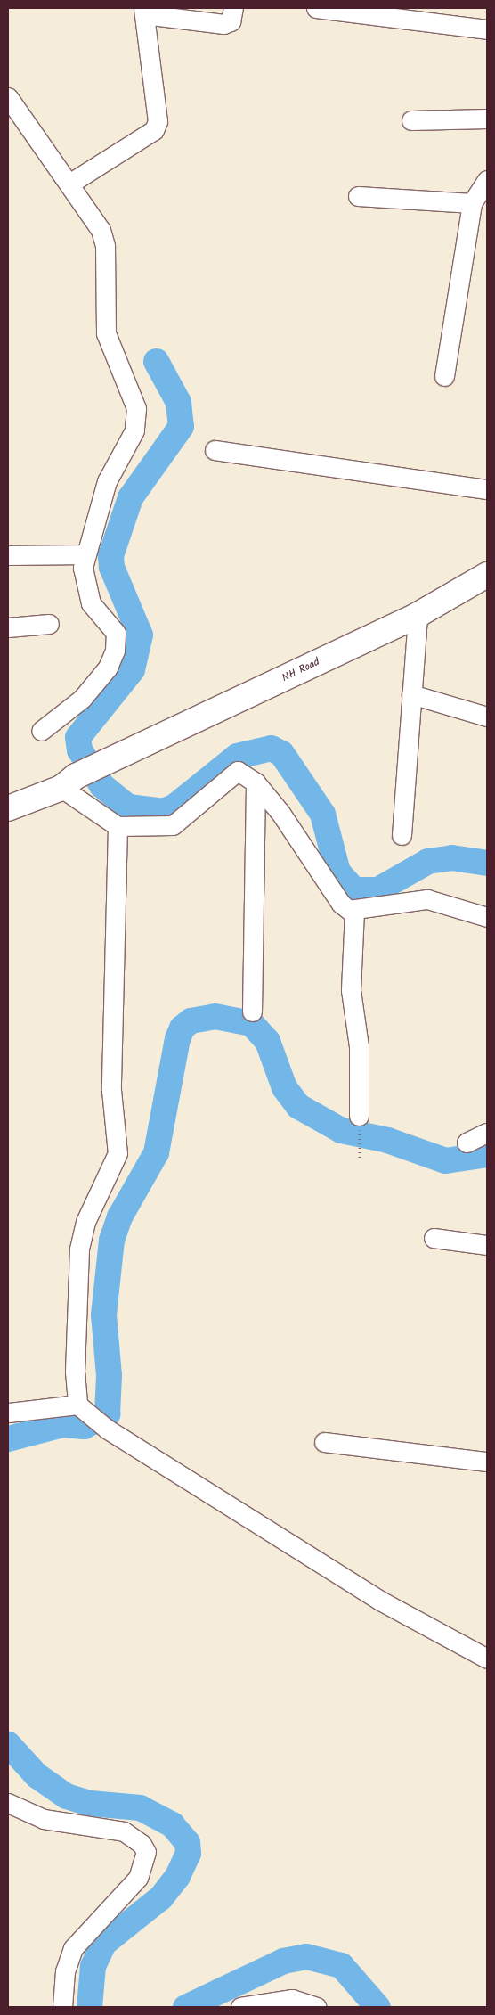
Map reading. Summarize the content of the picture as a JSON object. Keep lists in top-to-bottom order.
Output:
{
  "streets": {
    "main road": ["NH Road"]
  }
}
